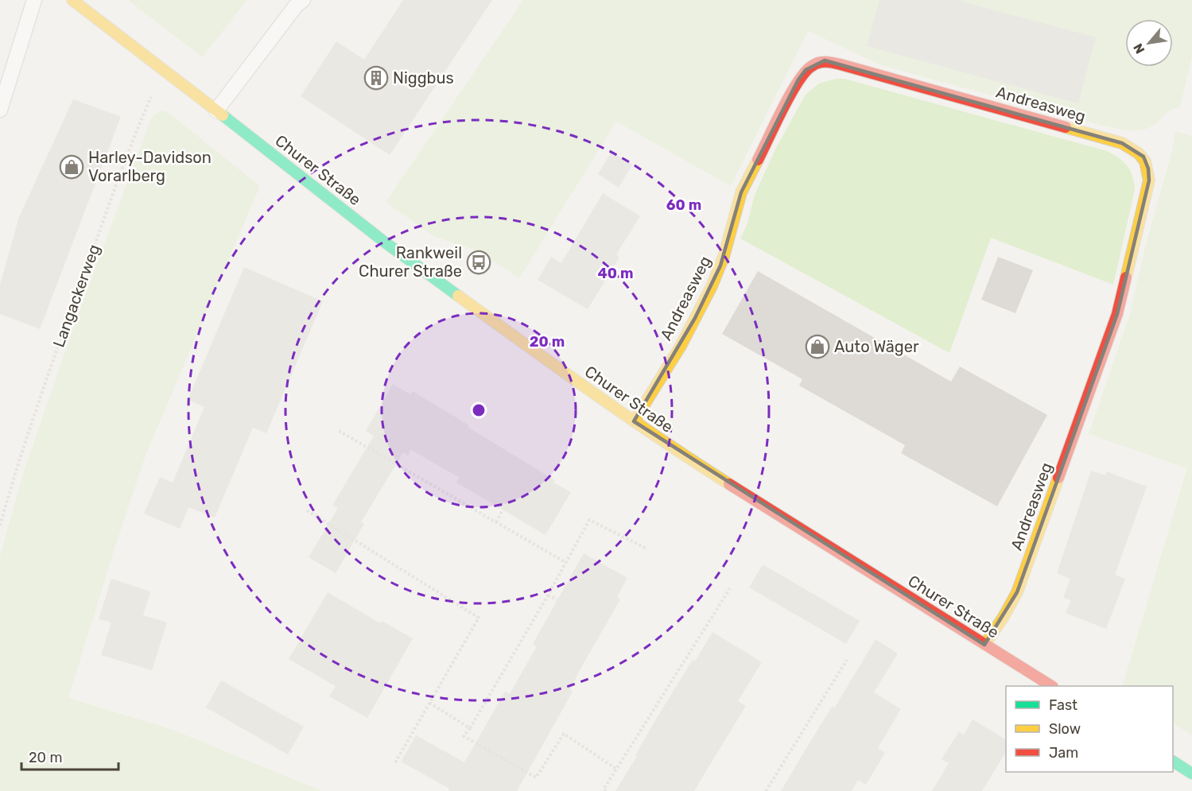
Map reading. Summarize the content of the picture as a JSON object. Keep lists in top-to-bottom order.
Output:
{
  "streets": {
    "street": ["Andreasweg", "Churer Straße"],
    "path": ["Langackerweg"]
  },
  "crossings": [
    ["Andreasweg", "Churer Straße"],
    ["Churer Straße", "Langackerweg"]
  ],
  "places": {
    "building": ["Niggbus"],
    "shop": ["Harley-Davidson Vorarlberg", "Auto Wäger"],
    "bus stop": ["Rankweil Churer Straße"]
  },
  "legend": ["Fast", "Slow", "Jam"],
  "scale_bar": "20 m",
  "north": "bottom left",
  "rings": ["60 m", "40 m", "20 m"]
}
